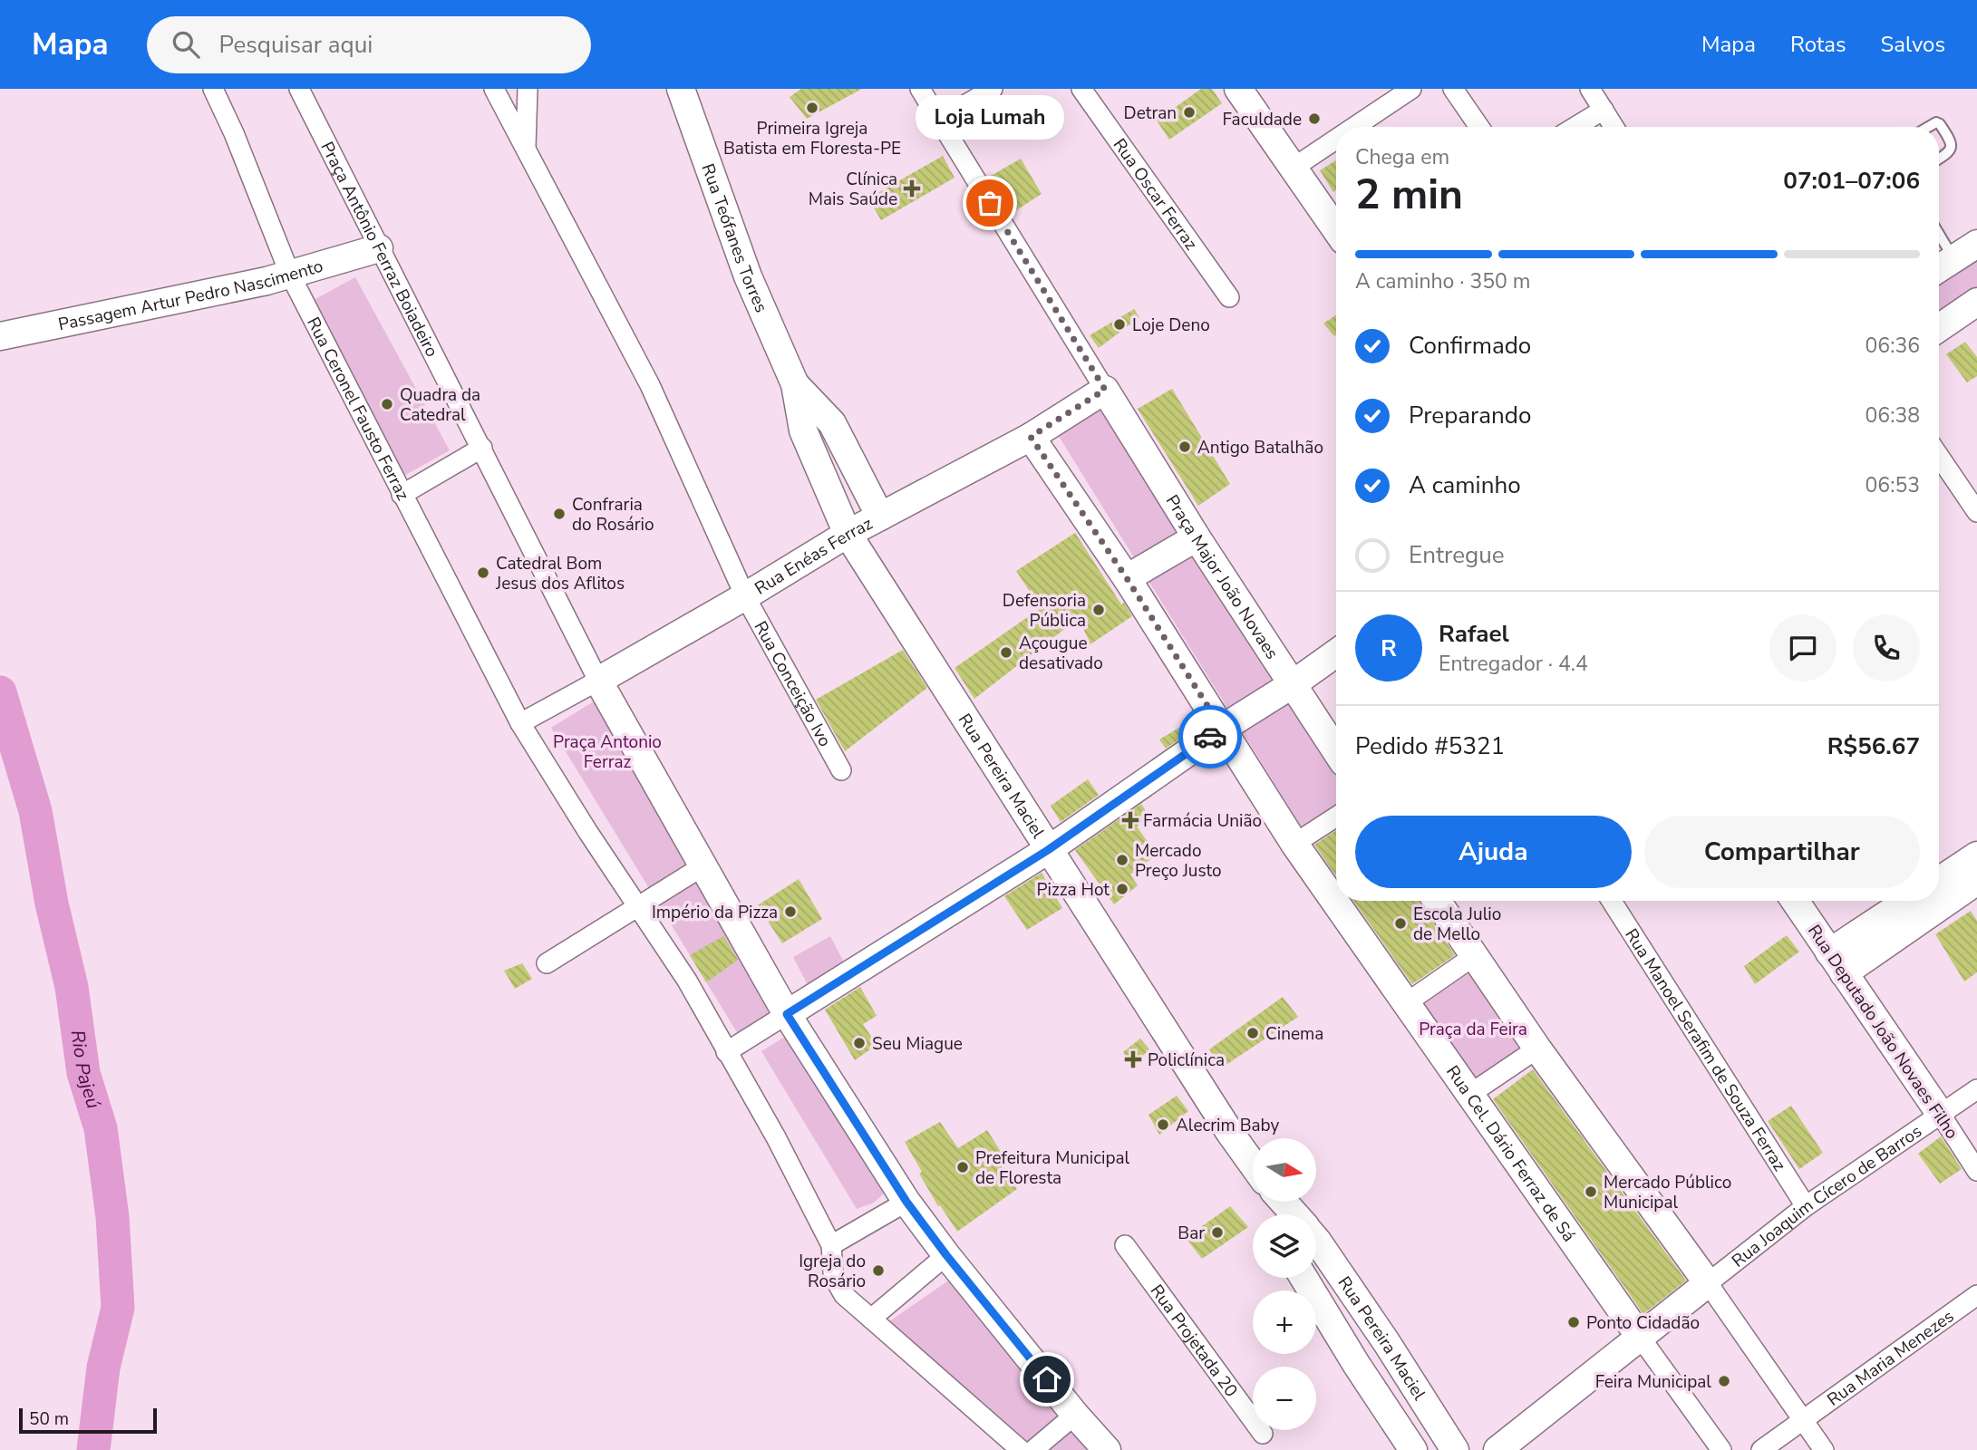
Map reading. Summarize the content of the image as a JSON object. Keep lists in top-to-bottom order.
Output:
{
  "streets": {
    "street": [
      "Rua Oscar Ferraz",
      "Rua Teófanes Torres",
      "Praça Antônio Ferraz Boiadeiro",
      "Passagem Artur Pedro Nascimento",
      "Rua Ceronel Fausto Ferraz",
      "Rua Enéas Ferraz",
      "Praça Major João Novaes",
      "Rua Conceição Ivo",
      "Rua Pereira Maciel",
      "Rua Deputado João Novaes Filho",
      "Rua Manoel Serafim de Souza Ferraz",
      "Rua Cel. Dário Ferraz de Sá",
      "Rua Joaquim Cícero de Barros",
      "Rua Projetada 20",
      "Rua Maria Menezes"
    ]
  },
  "crossings": [
    ["Rua Teófanes Torres", "Rua Pereira Maciel"],
    ["Praça Antônio Ferraz Boiadeiro", "Passagem Artur Pedro Nascimento"],
    ["Praça Antônio Ferraz Boiadeiro", "Rua Enéas Ferraz"],
    ["Passagem Artur Pedro Nascimento", "Rua Ceronel Fausto Ferraz"],
    ["Rua Enéas Ferraz", "Praça Major João Novaes"],
    ["Rua Enéas Ferraz", "Rua Conceição Ivo"],
    ["Rua Enéas Ferraz", "Rua Pereira Maciel"],
    ["Rua Deputado João Novaes Filho", "Rua Joaquim Cícero de Barros"],
    ["Rua Manoel Serafim de Souza Ferraz", "Rua Joaquim Cícero de Barros"]
  ],
  "water": ["Rio Pajeú"],
  "parks": ["Praça Antonio Ferraz", "Praça da Feira"],
  "places": {
    "other": [
      "Primeira Igreja Batista em Floresta-PE",
      "Detran",
      "Faculdade",
      "Loja Lumah",
      "Loje Deno",
      "Quadra da Catedral",
      "Antigo Batalhão",
      "Confraria do Rosário",
      "Catedral Bom Jesus dos Aflitos",
      "Defensoria Pública",
      "Açougue desativado",
      "Mercado Preço Justo",
      "Pizza Hot",
      "Império da Pizza",
      "Escola Julio de Mello",
      "Cinema",
      "Seu Miague",
      "Alecrim Baby",
      "Prefeitura Municipal de Floresta",
      "Mercado Público Municipal",
      "Bar",
      "Igreja do Rosário",
      "Ponto Cidadão",
      "Feira Municipal"
    ],
    "health": ["Clínica Mais Saúde", "Farmácia União", "Policlínica"]
  },
  "scale_bar": "50 m",
  "north": "right",
  "page": {
    "header": "Mapa",
    "search": "Pesquisar aqui",
    "nav": ["Mapa", "Rotas", "Salvos"],
    "bubble": "Loja Lumah",
    "heading": ["2 min", "Chega em", "07:01–07:06"],
    "panel": [
      "Rafael",
      "Entregador · 4.4",
      "Pedido #5321",
      "R$56.67"
    ],
    "bar": "A caminho · 350 m",
    "list": [
      ["Confirmado", "06:36"],
      ["Preparando", "06:38"],
      ["A caminho", "06:53"],
      "Entregue"
    ],
    "round": "R",
    "buttons": ["Ajuda", "Compartilhar"],
    "map_buttons": ["+", "−"],
    "scale": "50 m"
  }
}
